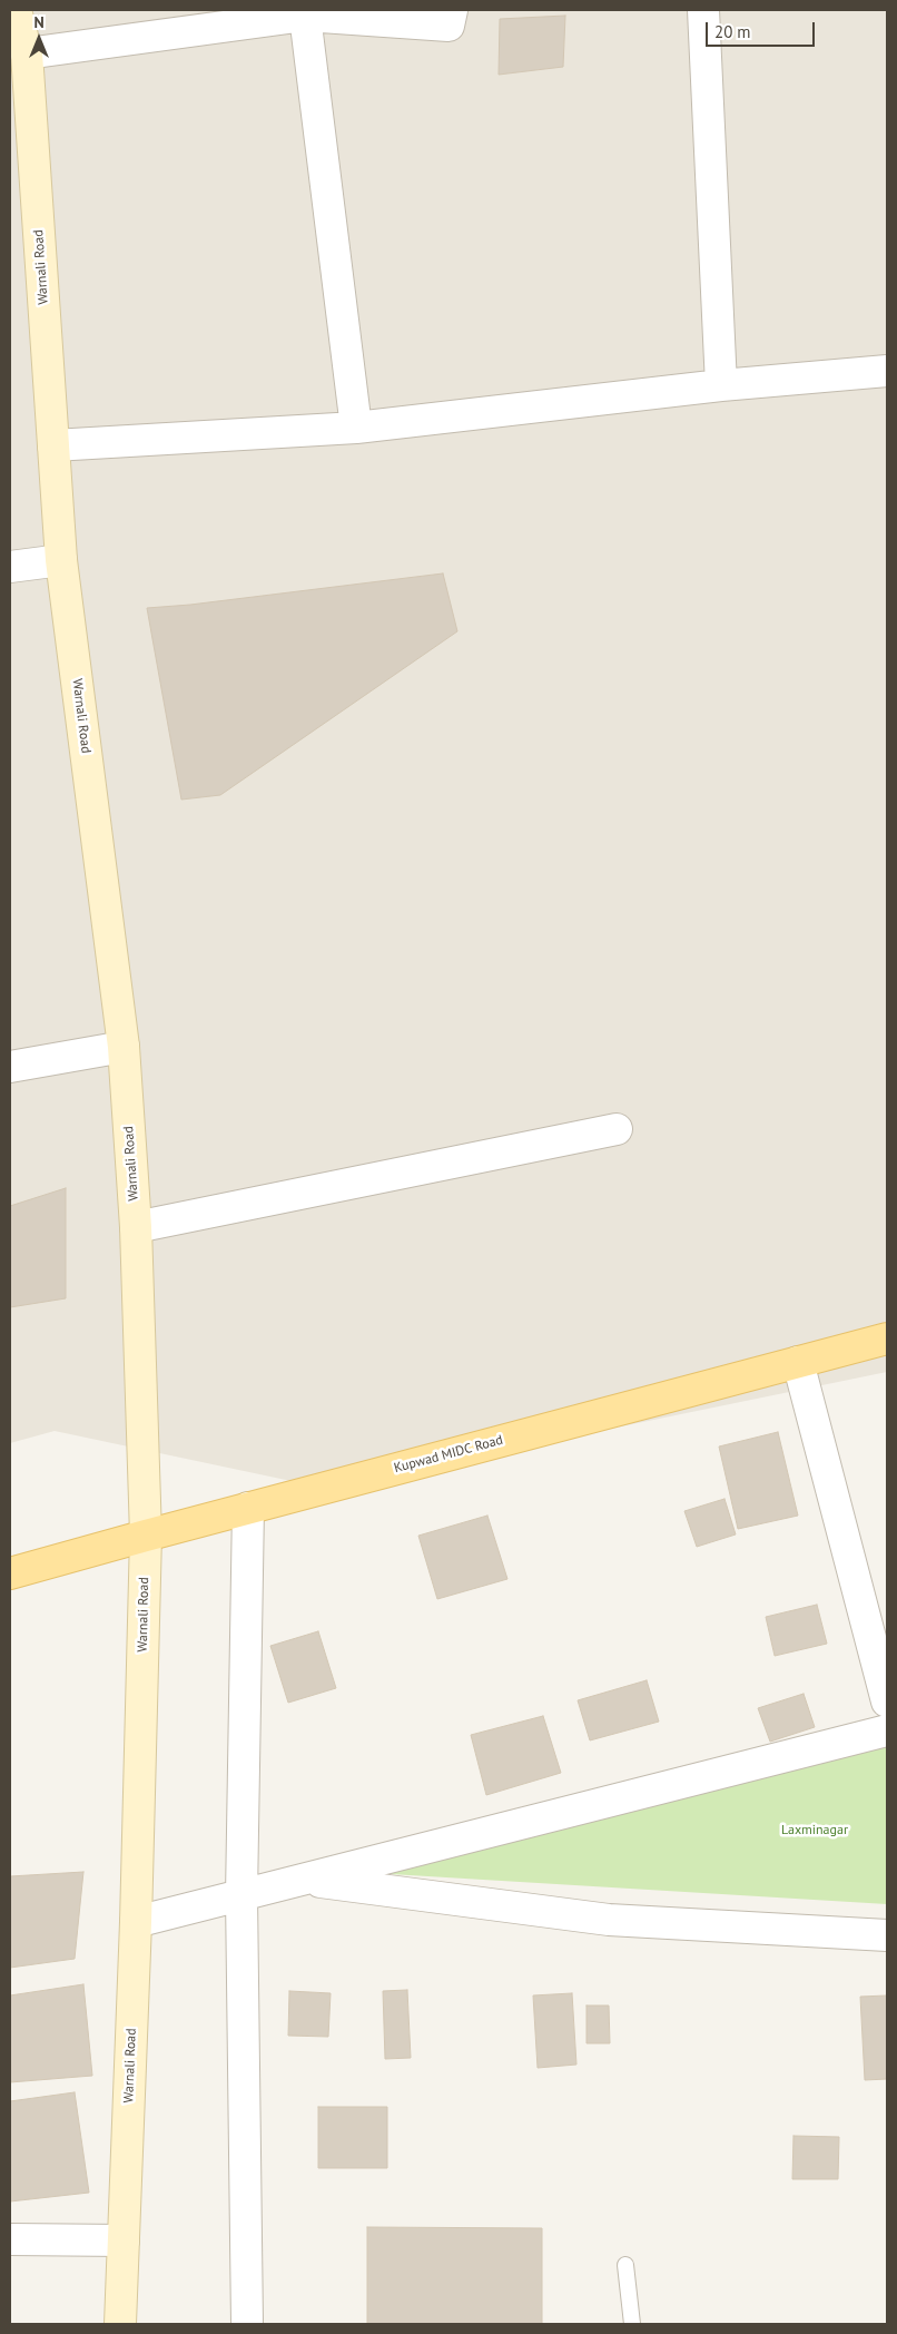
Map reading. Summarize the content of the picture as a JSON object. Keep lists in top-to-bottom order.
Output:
{
  "streets": {
    "main road": ["Warnali Road", "Kupwad MIDC Road"]
  },
  "crossings": [
    ["Warnali Road", "Kupwad MIDC Road"]
  ],
  "parks": ["Laxminagar"],
  "scale_bar": "20 m",
  "north": "top"
}
